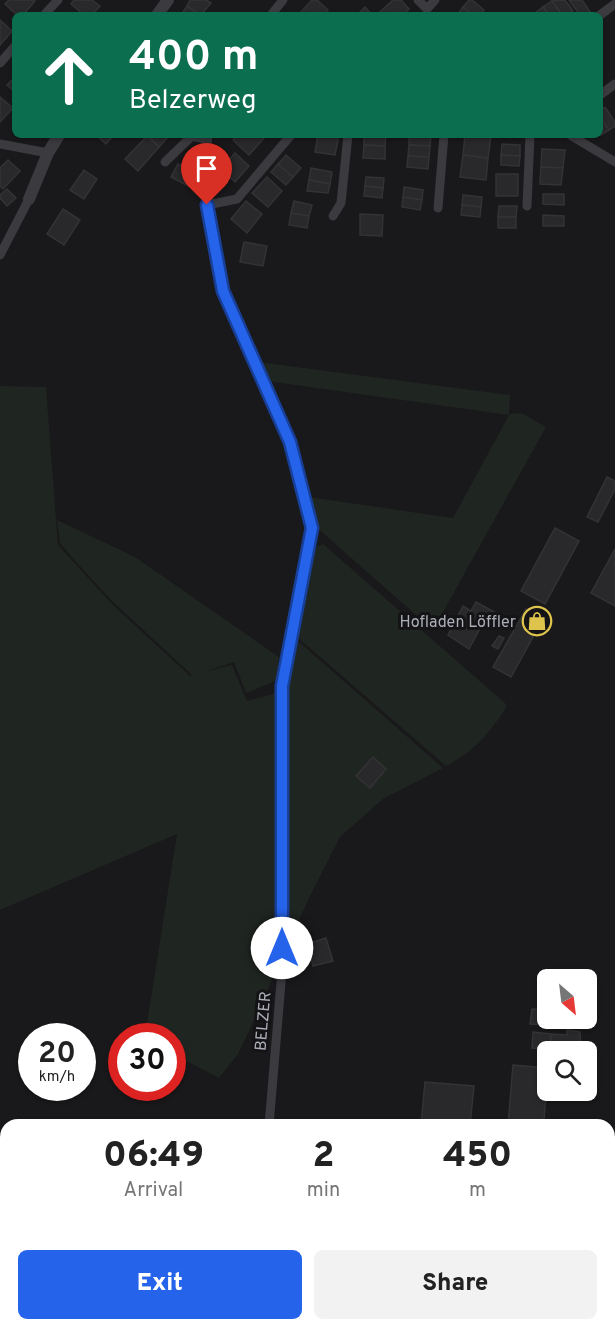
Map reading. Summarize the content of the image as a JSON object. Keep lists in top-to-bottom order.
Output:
{
  "streets": {
    "street": ["BELZER"]
  },
  "places": {
    "shop": ["Hofladen Löffler"]
  },
  "north": "bottom right",
  "page": {
    "turn": ["400 m", "Belzerweg"],
    "speed": "20 km/h",
    "limit": "30",
    "eta": [
      "06:49",
      "Arrival",
      "2",
      "min",
      "450",
      "m"
    ],
    "buttons": ["Exit", "Share"]
  }
}
